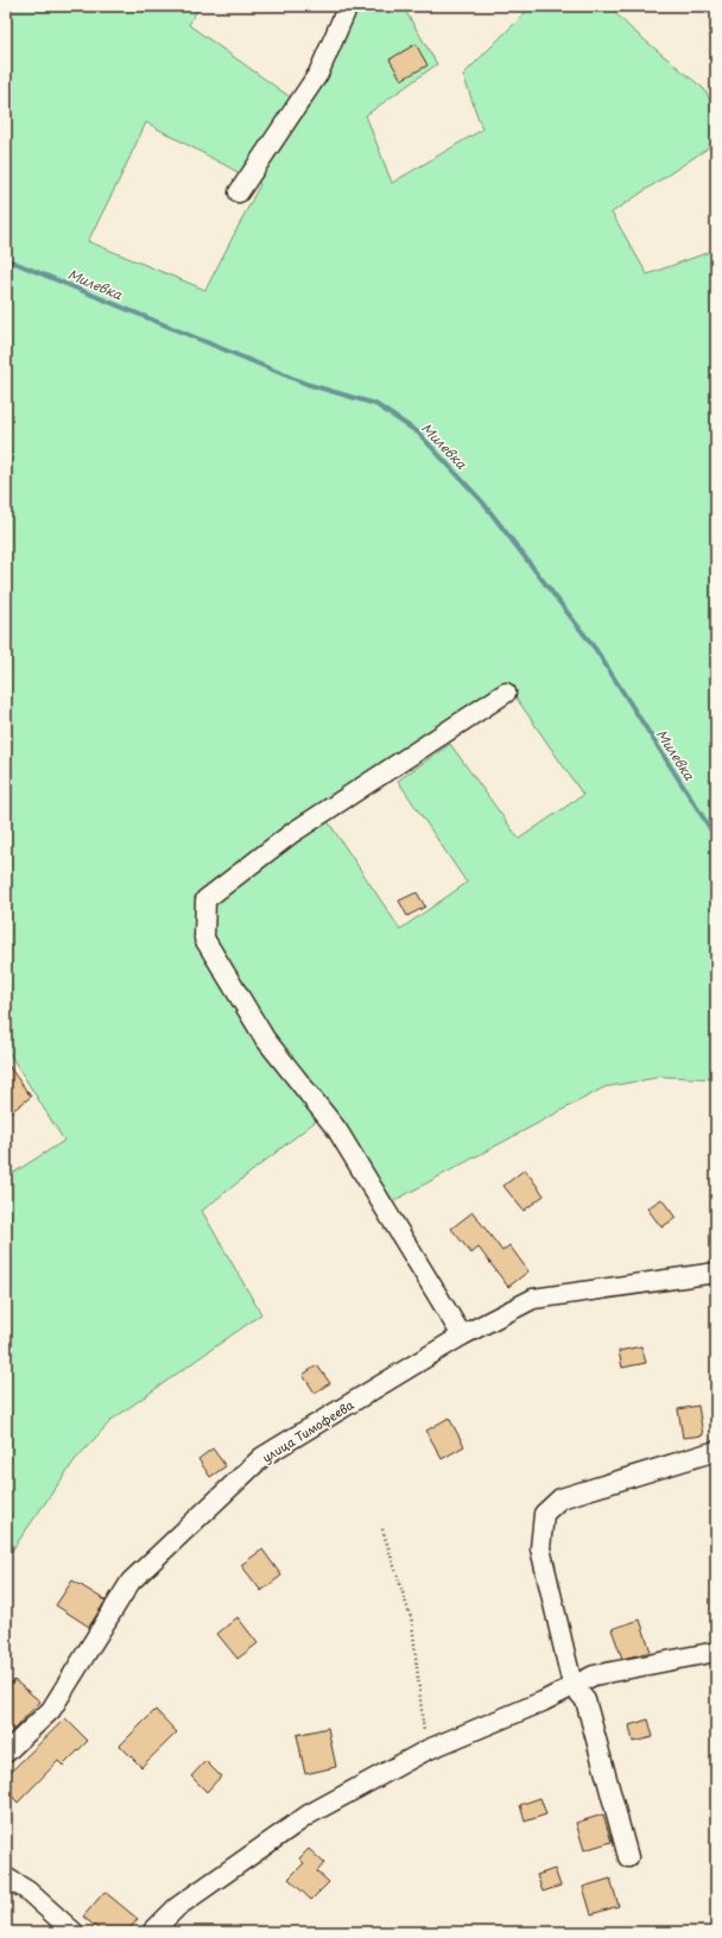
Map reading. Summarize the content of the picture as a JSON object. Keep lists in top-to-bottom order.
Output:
{
  "streets": {
    "street": ["улица Тимофеева"]
  },
  "water": ["Милевка"]
}
